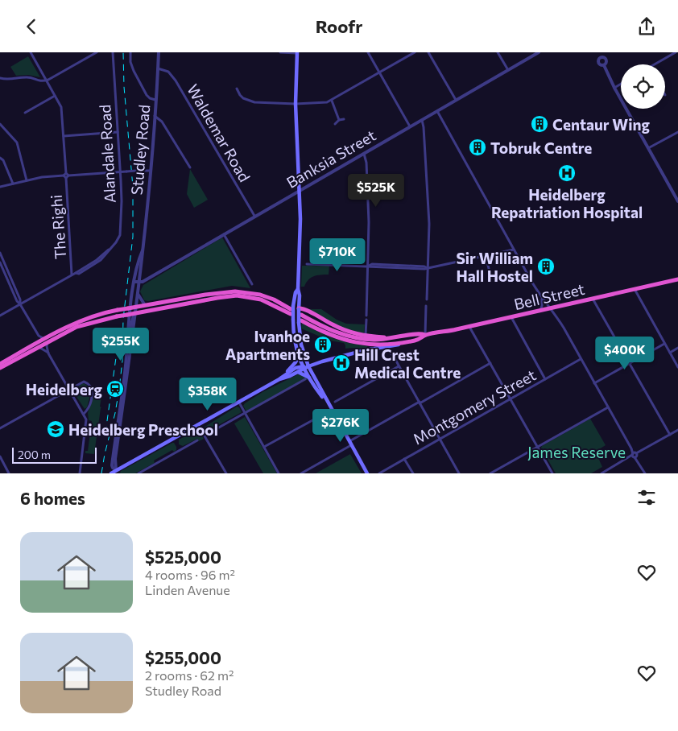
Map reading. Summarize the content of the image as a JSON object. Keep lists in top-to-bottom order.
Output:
{
  "streets": {
    "highway": ["Bell Street"],
    "street": [
      "Waldemar Road",
      "Studley Road",
      "Alandale Road",
      "Banksia Street",
      "The Righi",
      "Montgomery Street"
    ]
  },
  "crossings": [
    ["Waldemar Road", "Studley Road"],
    ["Waldemar Road", "Banksia Street"],
    ["Studley Road", "Banksia Street"],
    ["Alandale Road", "The Righi"]
  ],
  "parks": ["James Reserve"],
  "places": {
    "building": [
      "Centaur Wing",
      "Tobruk Centre",
      "Sir William Hall Hostel",
      "Ivanhoe Apartments"
    ],
    "hospital": ["Heidelberg Repatriation Hospital", "Hill Crest Medical Centre"],
    "station": ["Heidelberg"],
    "school or university": ["Heidelberg Preschool"]
  },
  "scale_bar": "200 m",
  "page": {
    "header": "Roofr",
    "price": [
      "$525K",
      "$710K",
      "$255K",
      "$400K",
      "$358K",
      "$276K"
    ],
    "scale": "200 m",
    "heading": "6 homes",
    "list": [
      {
        "name": "$525,000",
        "note": "4 rooms · 96 m² · Linden Avenue"
      },
      {
        "name": "$255,000",
        "note": "2 rooms · 62 m² · Studley Road"
      }
    ]
  }
}
